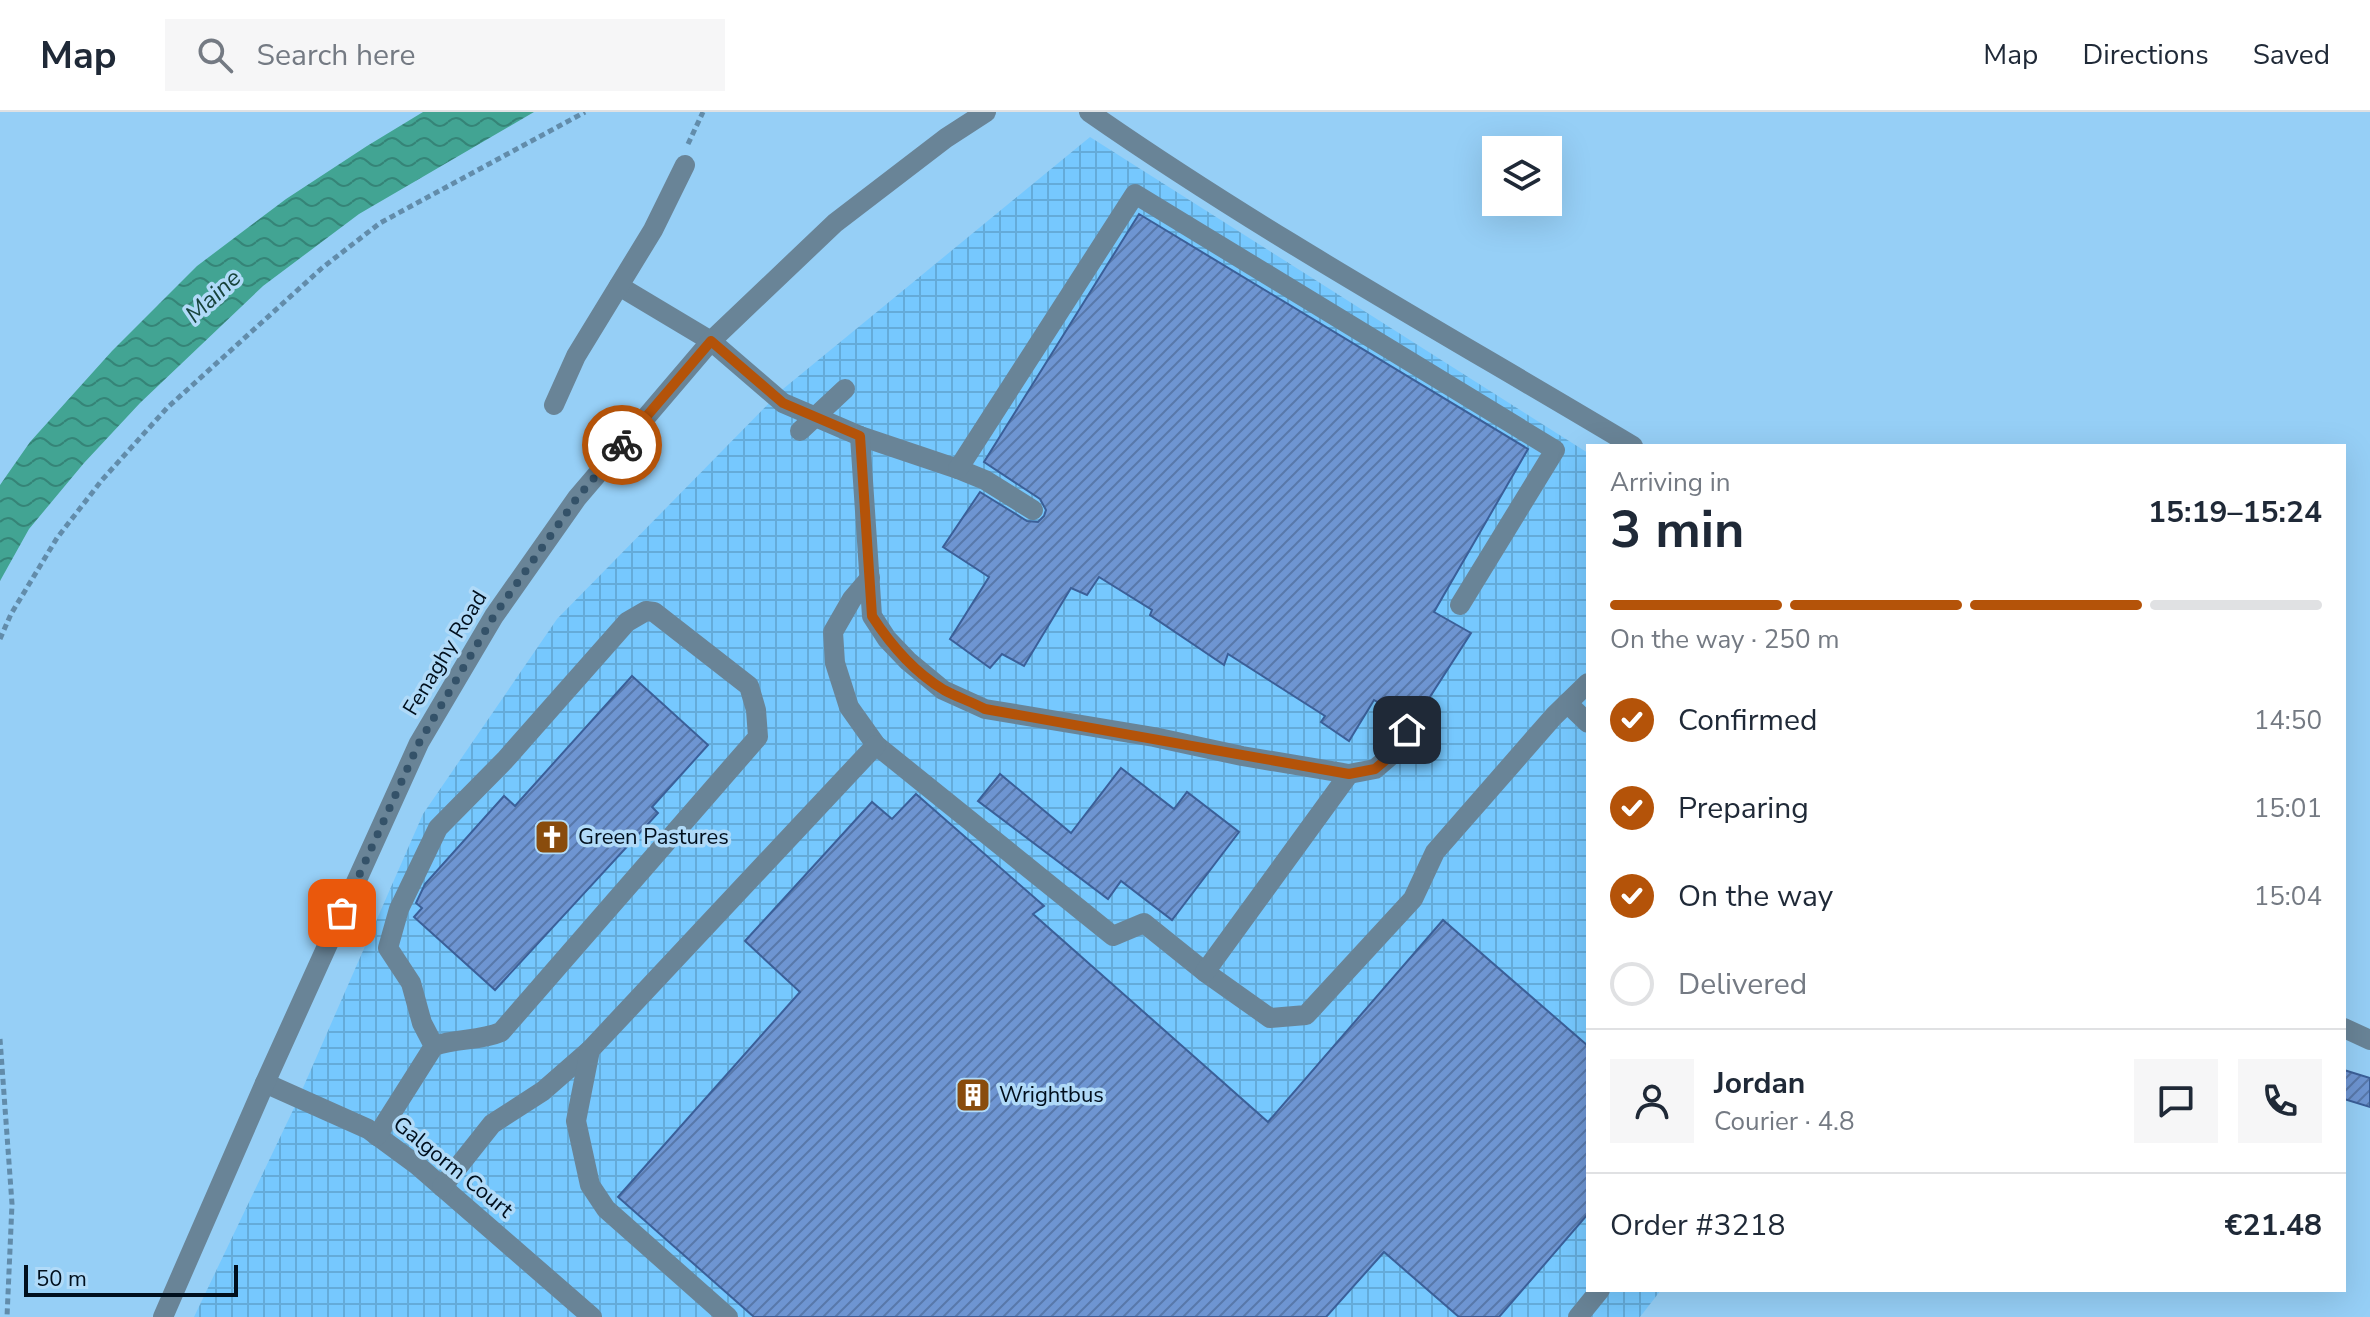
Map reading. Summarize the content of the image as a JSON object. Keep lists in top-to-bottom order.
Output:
{
  "streets": {
    "street": ["Fenaghy Road", "Galgorm Court"]
  },
  "crossings": [
    ["Fenaghy Road", "Galgorm Court"]
  ],
  "water": ["Maine"],
  "places": {
    "church": ["Green Pastures"],
    "building": ["Wrightbus"]
  },
  "scale_bar": "50 m",
  "page": {
    "header": "Map",
    "search": "Search here",
    "nav": ["Map", "Directions", "Saved"],
    "heading": ["3 min", "Arriving in", "15:19–15:24"],
    "panel": [
      "Jordan",
      "Courier · 4.8",
      "Order #3218",
      "€21.48"
    ],
    "bar": "On the way · 250 m",
    "list": [
      ["Confirmed", "14:50"],
      ["Preparing", "15:01"],
      ["On the way", "15:04"],
      "Delivered"
    ],
    "scale": "50 m"
  }
}
